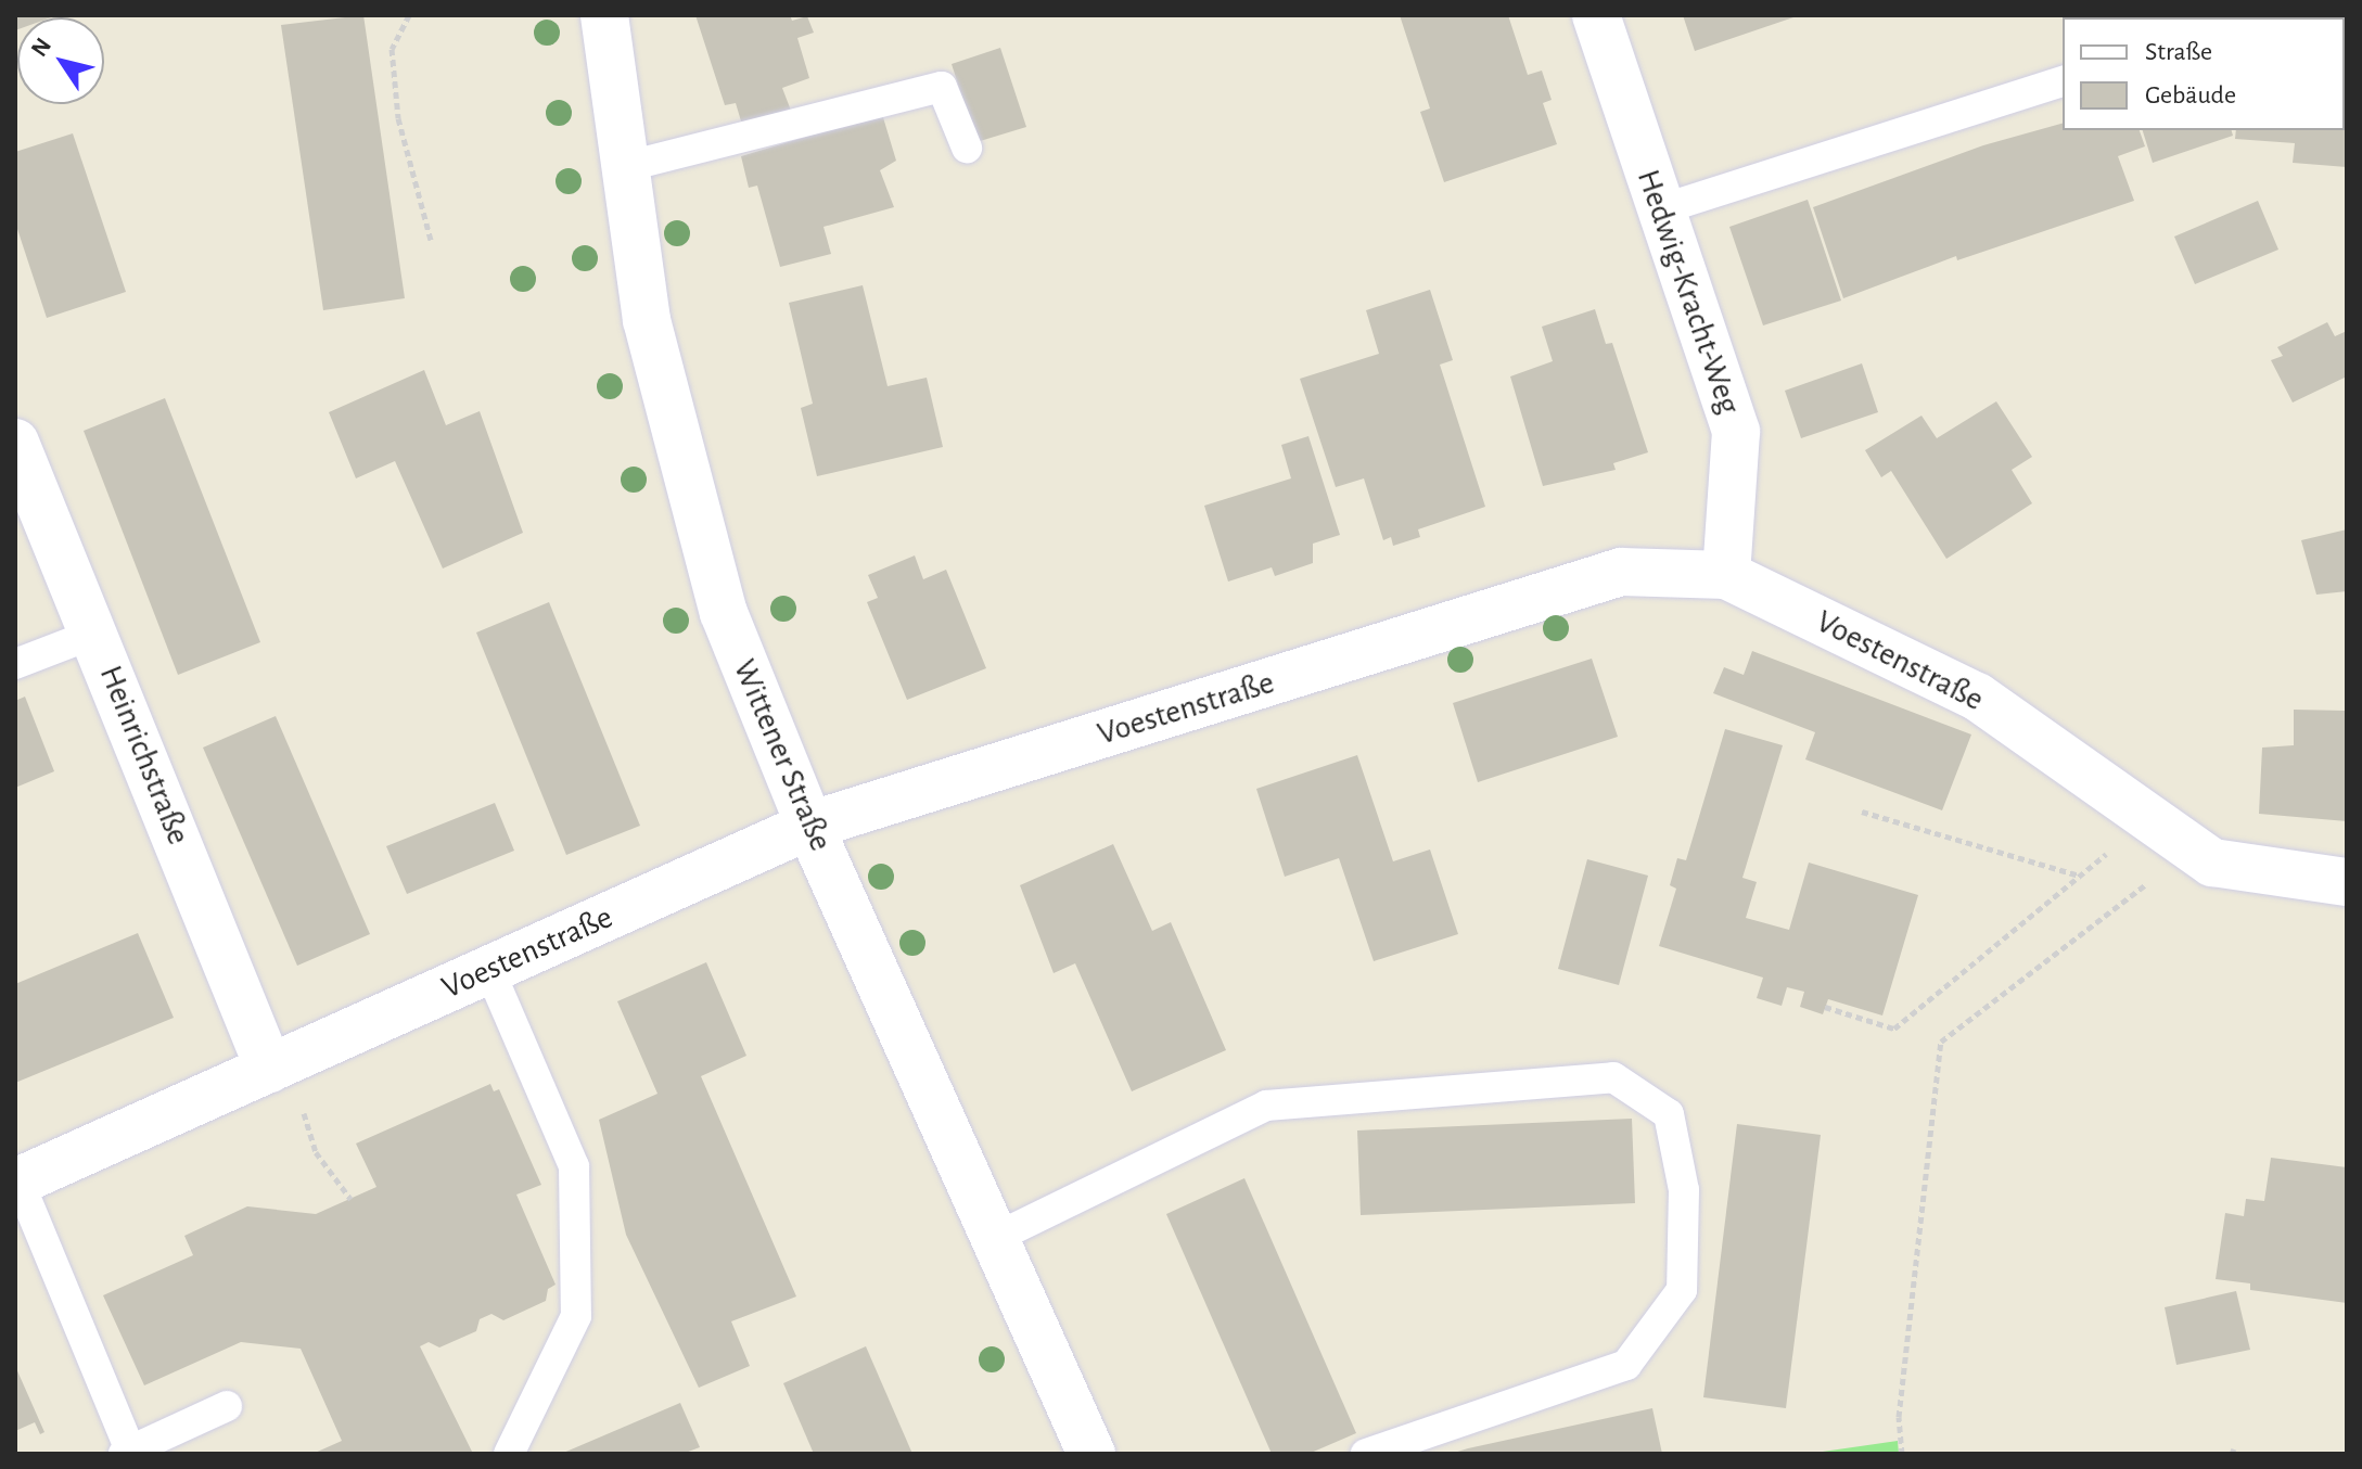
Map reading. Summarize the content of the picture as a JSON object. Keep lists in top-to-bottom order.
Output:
{
  "streets": {
    "street": [
      "Hedwig-Kracht-Weg",
      "Voestenstraße",
      "Heinrichstraße",
      "Wittener Straße"
    ]
  },
  "crossings": [
    ["Hedwig-Kracht-Weg", "Voestenstraße"],
    ["Voestenstraße", "Heinrichstraße"],
    ["Voestenstraße", "Wittener Straße"]
  ],
  "legend": ["Straße", "Gebäude"],
  "north": "top left"
}
